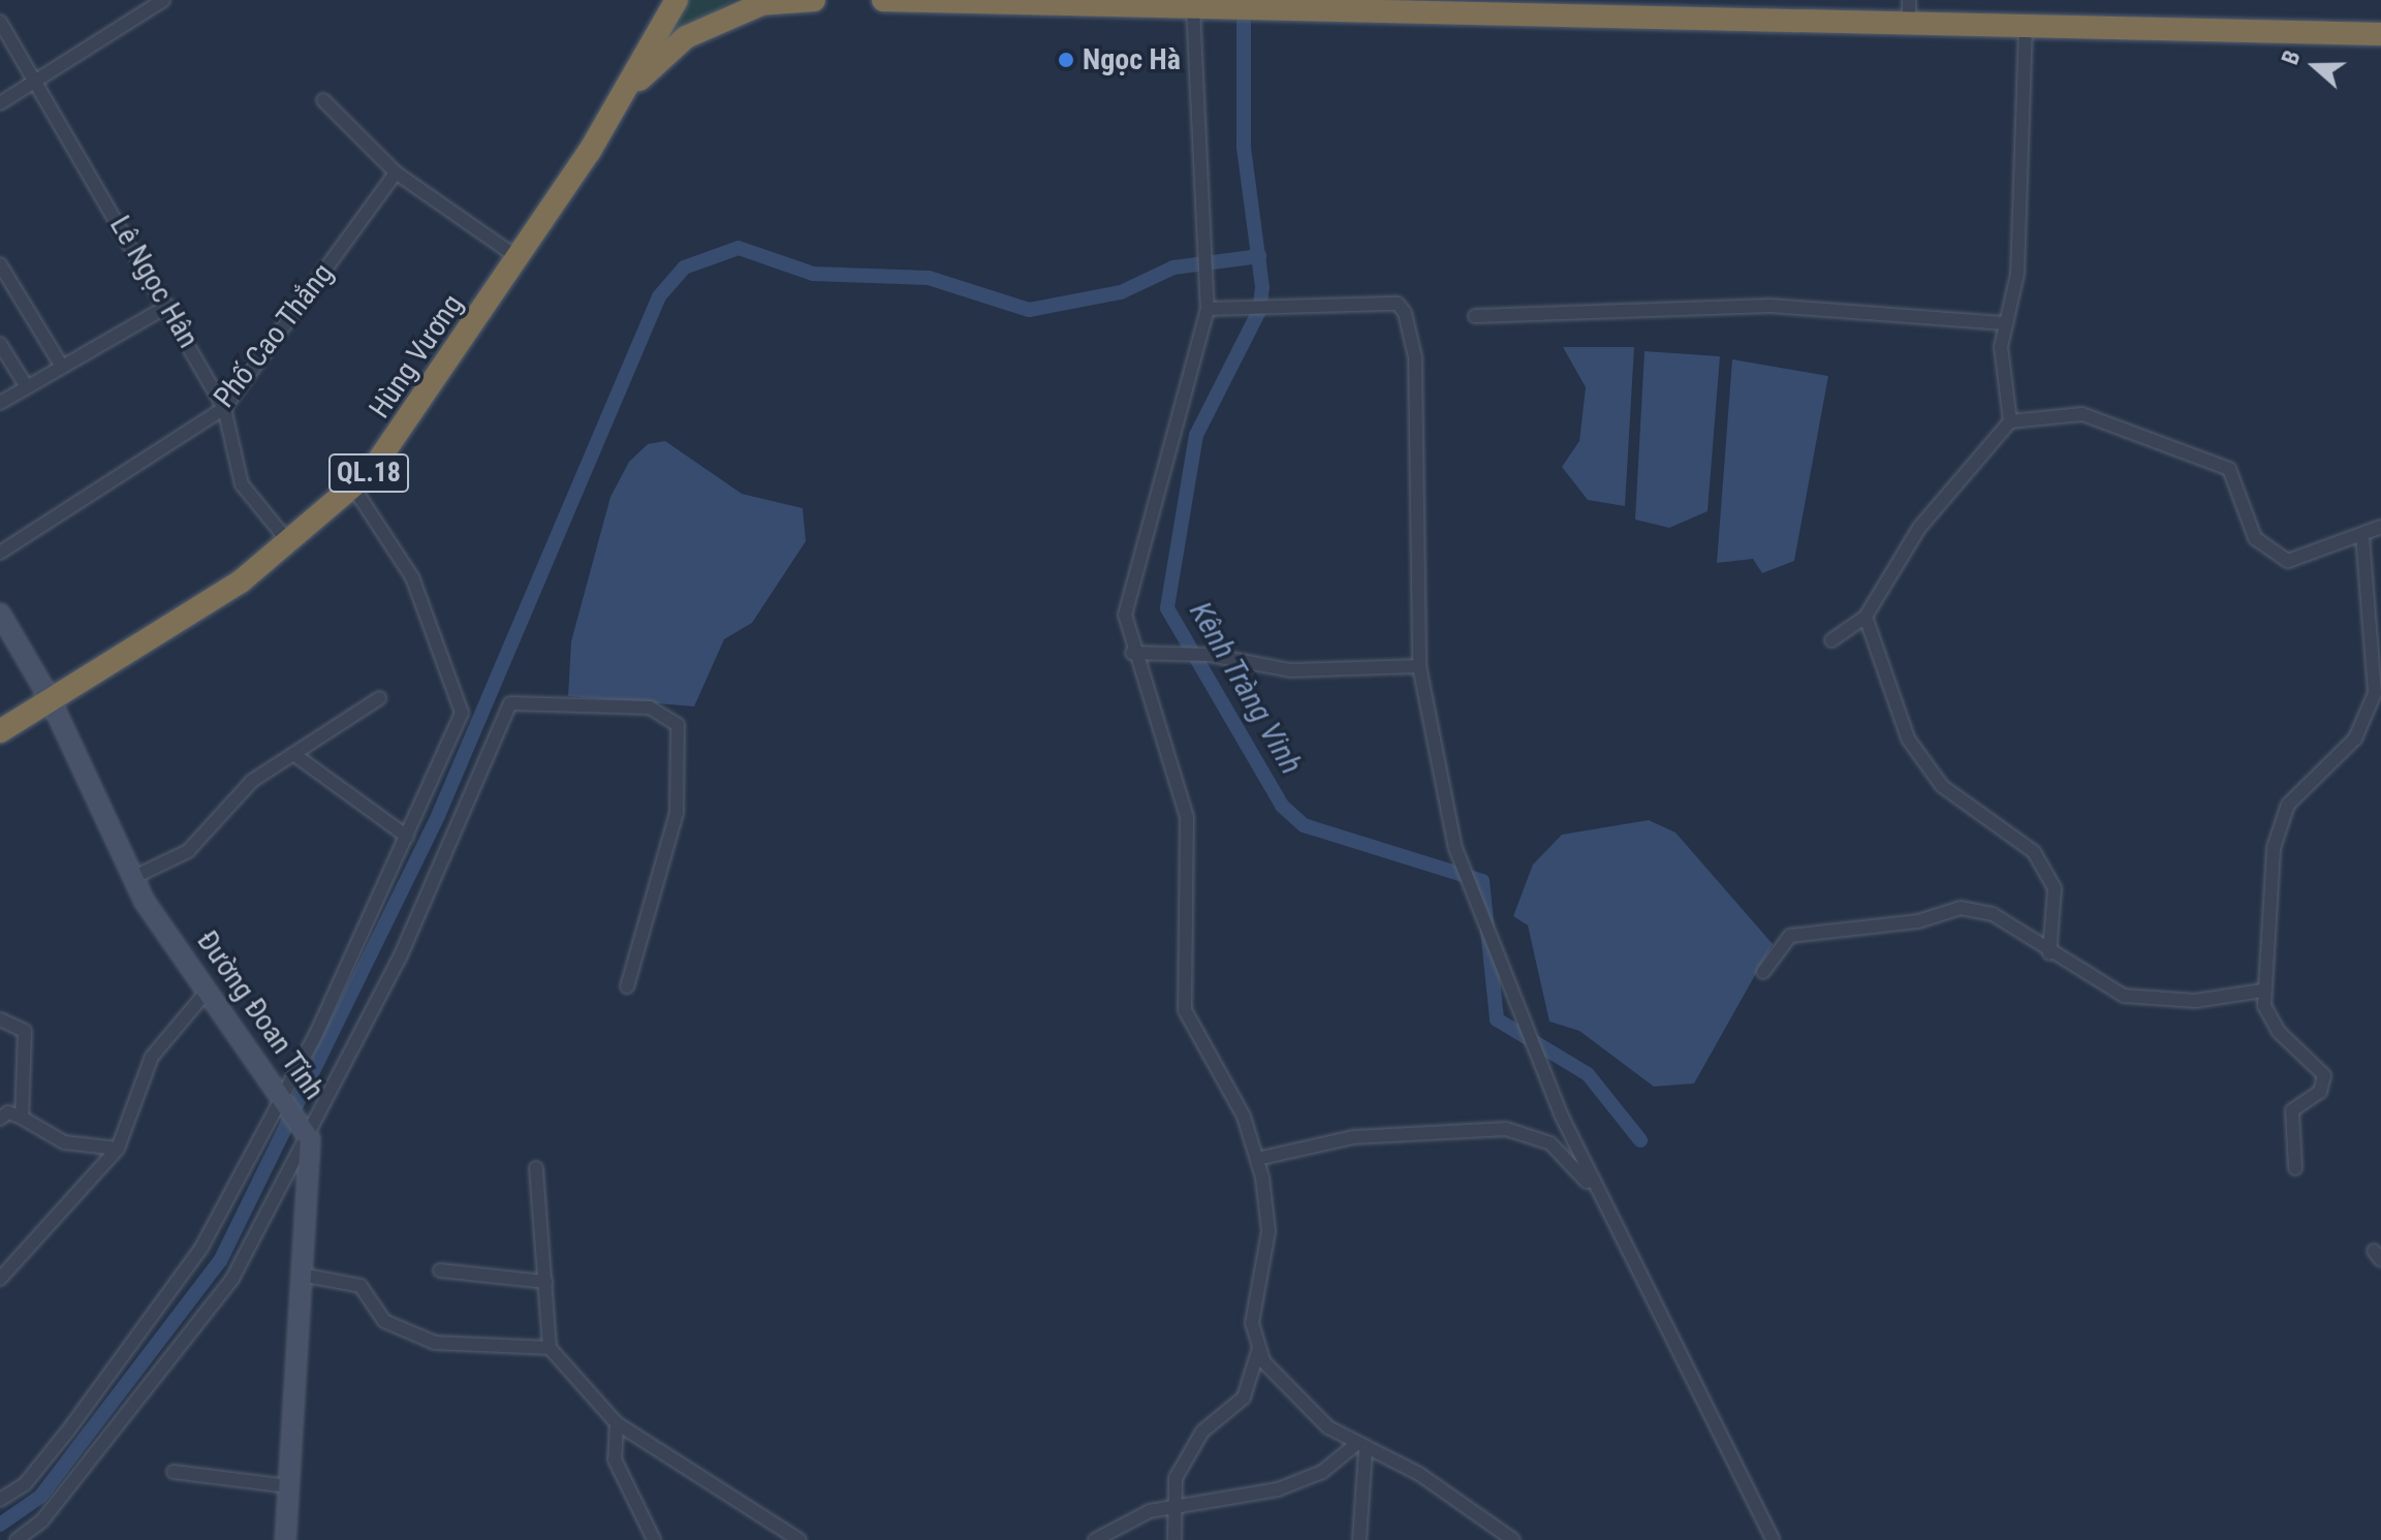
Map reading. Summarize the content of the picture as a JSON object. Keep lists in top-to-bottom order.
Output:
{
  "streets": {
    "highway": ["Hùng Vương", "QL.18"],
    "street": ["Lê Ngọc Hân", "Phố Cao Thắng", "Đường Đoan Tĩnh"]
  },
  "crossings": [
    ["Lê Ngọc Hân", "Phố Cao Thắng"],
    ["Lê Ngọc Hân", "Hùng Vương"],
    ["Hùng Vương", "Đường Đoan Tĩnh"]
  ],
  "water": ["Kênh Tràng Vinh"],
  "places": ["Ngọc Hà"],
  "north": "left"
}
